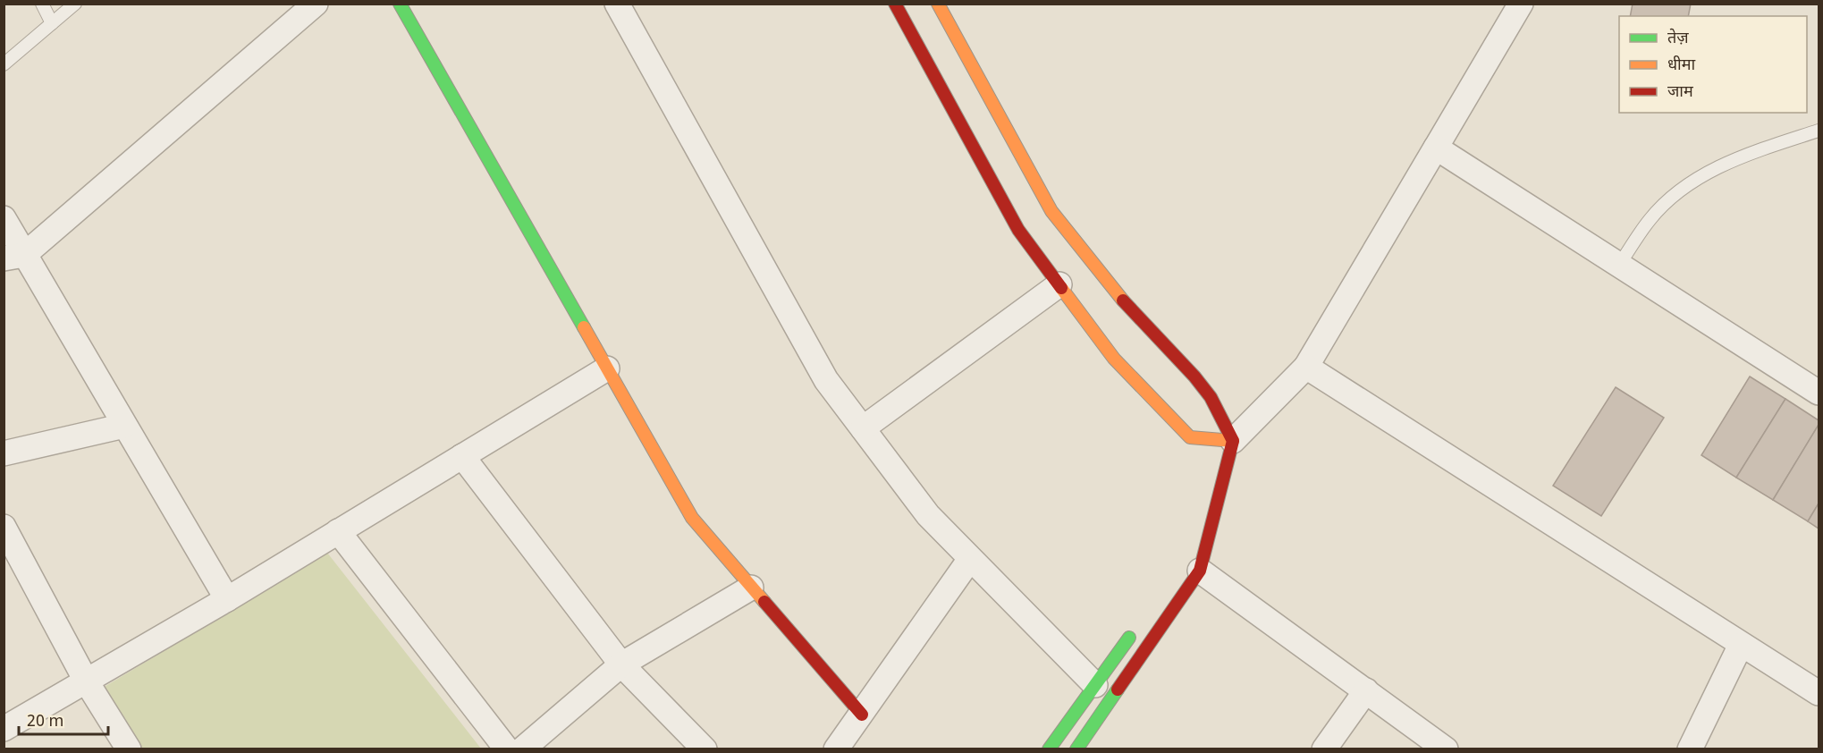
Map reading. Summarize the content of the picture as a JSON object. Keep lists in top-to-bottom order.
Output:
{
  "legend": ["तेज़", "धीमा", "जाम"],
  "scale_bar": "20 m"
}
